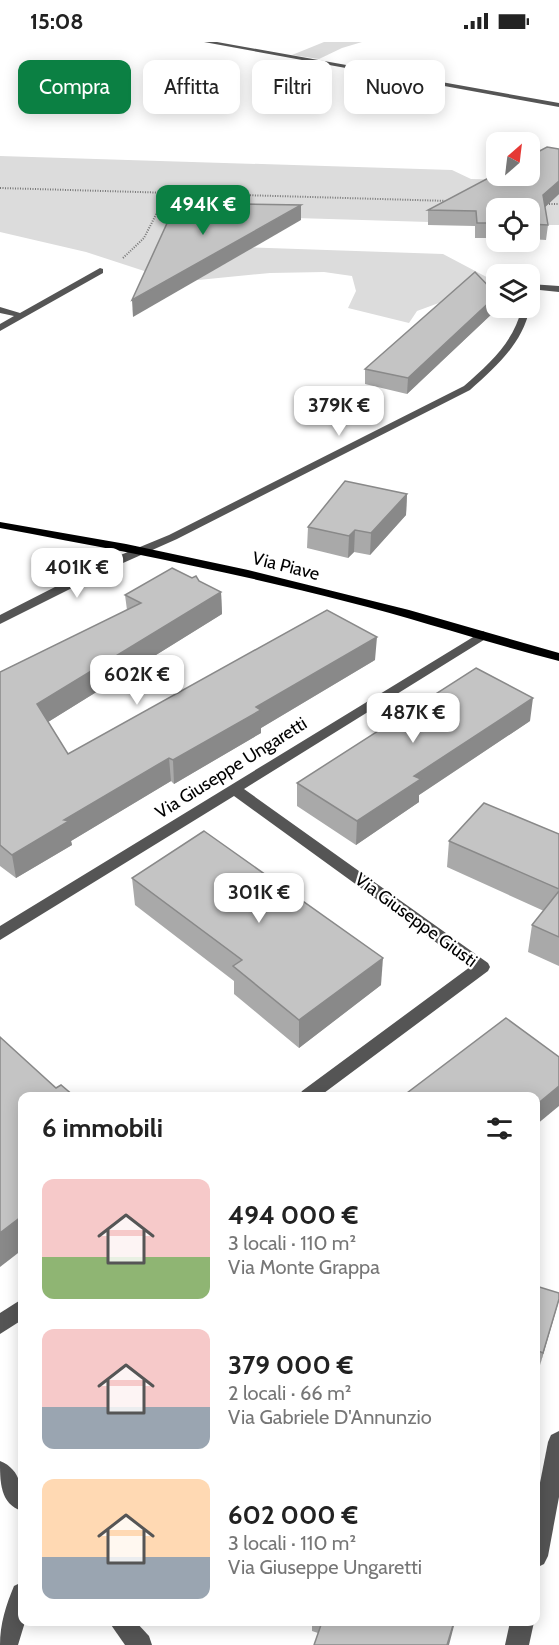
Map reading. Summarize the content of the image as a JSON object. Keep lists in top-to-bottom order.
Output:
{
  "streets": {
    "main road": ["Via Piave"],
    "street": ["Via Giuseppe Ungaretti", "Via Giuseppe Giusti"]
  },
  "crossings": [
    ["Via Piave", "Via Giuseppe Ungaretti"],
    ["Via Giuseppe Ungaretti", "Via Giuseppe Giusti"]
  ],
  "north": "top right",
  "page": {
    "status": "15:08",
    "chip": [
      "Compra",
      "Affitta",
      "Filtri",
      "Nuovo"
    ],
    "price": [
      "494K €",
      "379K €",
      "401K €",
      "602K €",
      "487K €",
      "301K €"
    ],
    "heading": "6 immobili",
    "list": [
      {
        "name": "494 000 €",
        "note": "3 locali · 110 m² · Via Monte Grappa"
      },
      {
        "name": "379 000 €",
        "note": "2 locali · 66 m² · Via Gabriele D'Annunzio"
      },
      {
        "name": "602 000 €",
        "note": "3 locali · 110 m² · Via Giuseppe Ungaretti"
      }
    ]
  }
}
